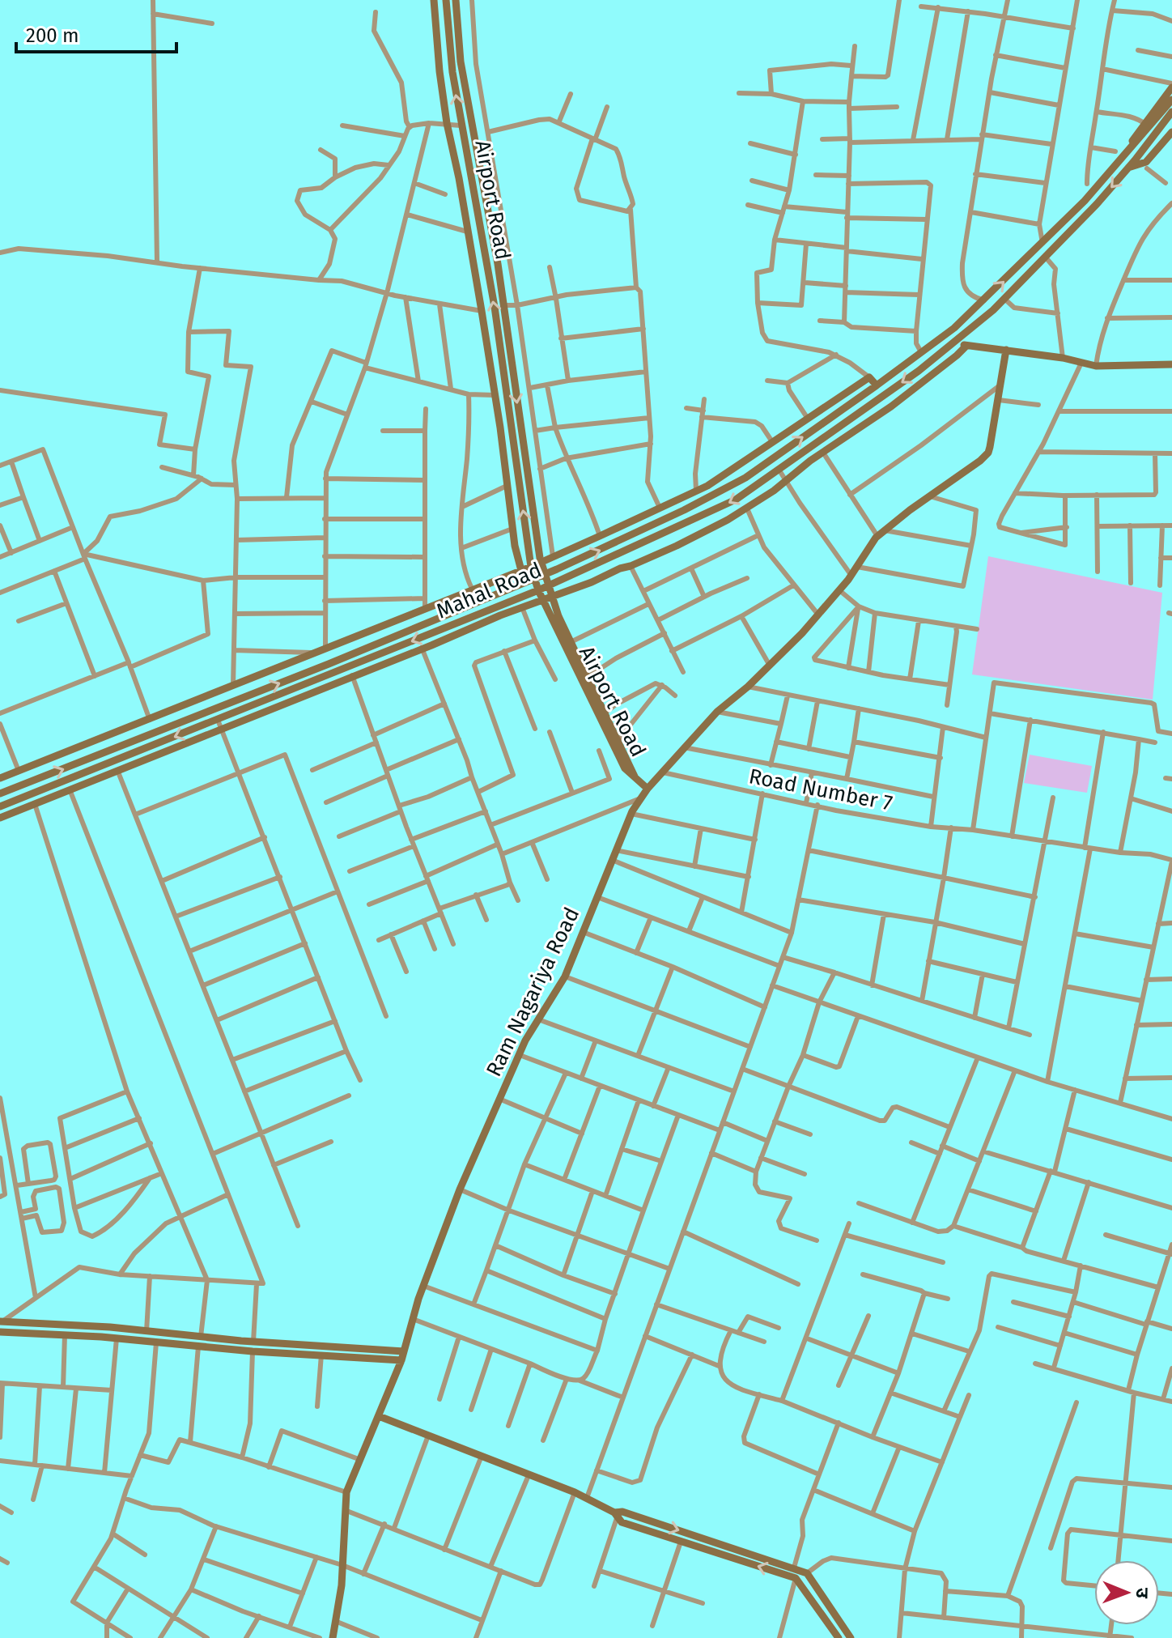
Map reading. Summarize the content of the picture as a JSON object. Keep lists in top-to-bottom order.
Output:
{
  "streets": {
    "street": [
      "Airport Road",
      "Mahal Road",
      "Road Number 7",
      "Ram Nagariya Road"
    ]
  },
  "crossings": [
    ["Airport Road", "Mahal Road"],
    ["Road Number 7", "Ram Nagariya Road"]
  ],
  "scale_bar": "200 m",
  "north": "right"
}
